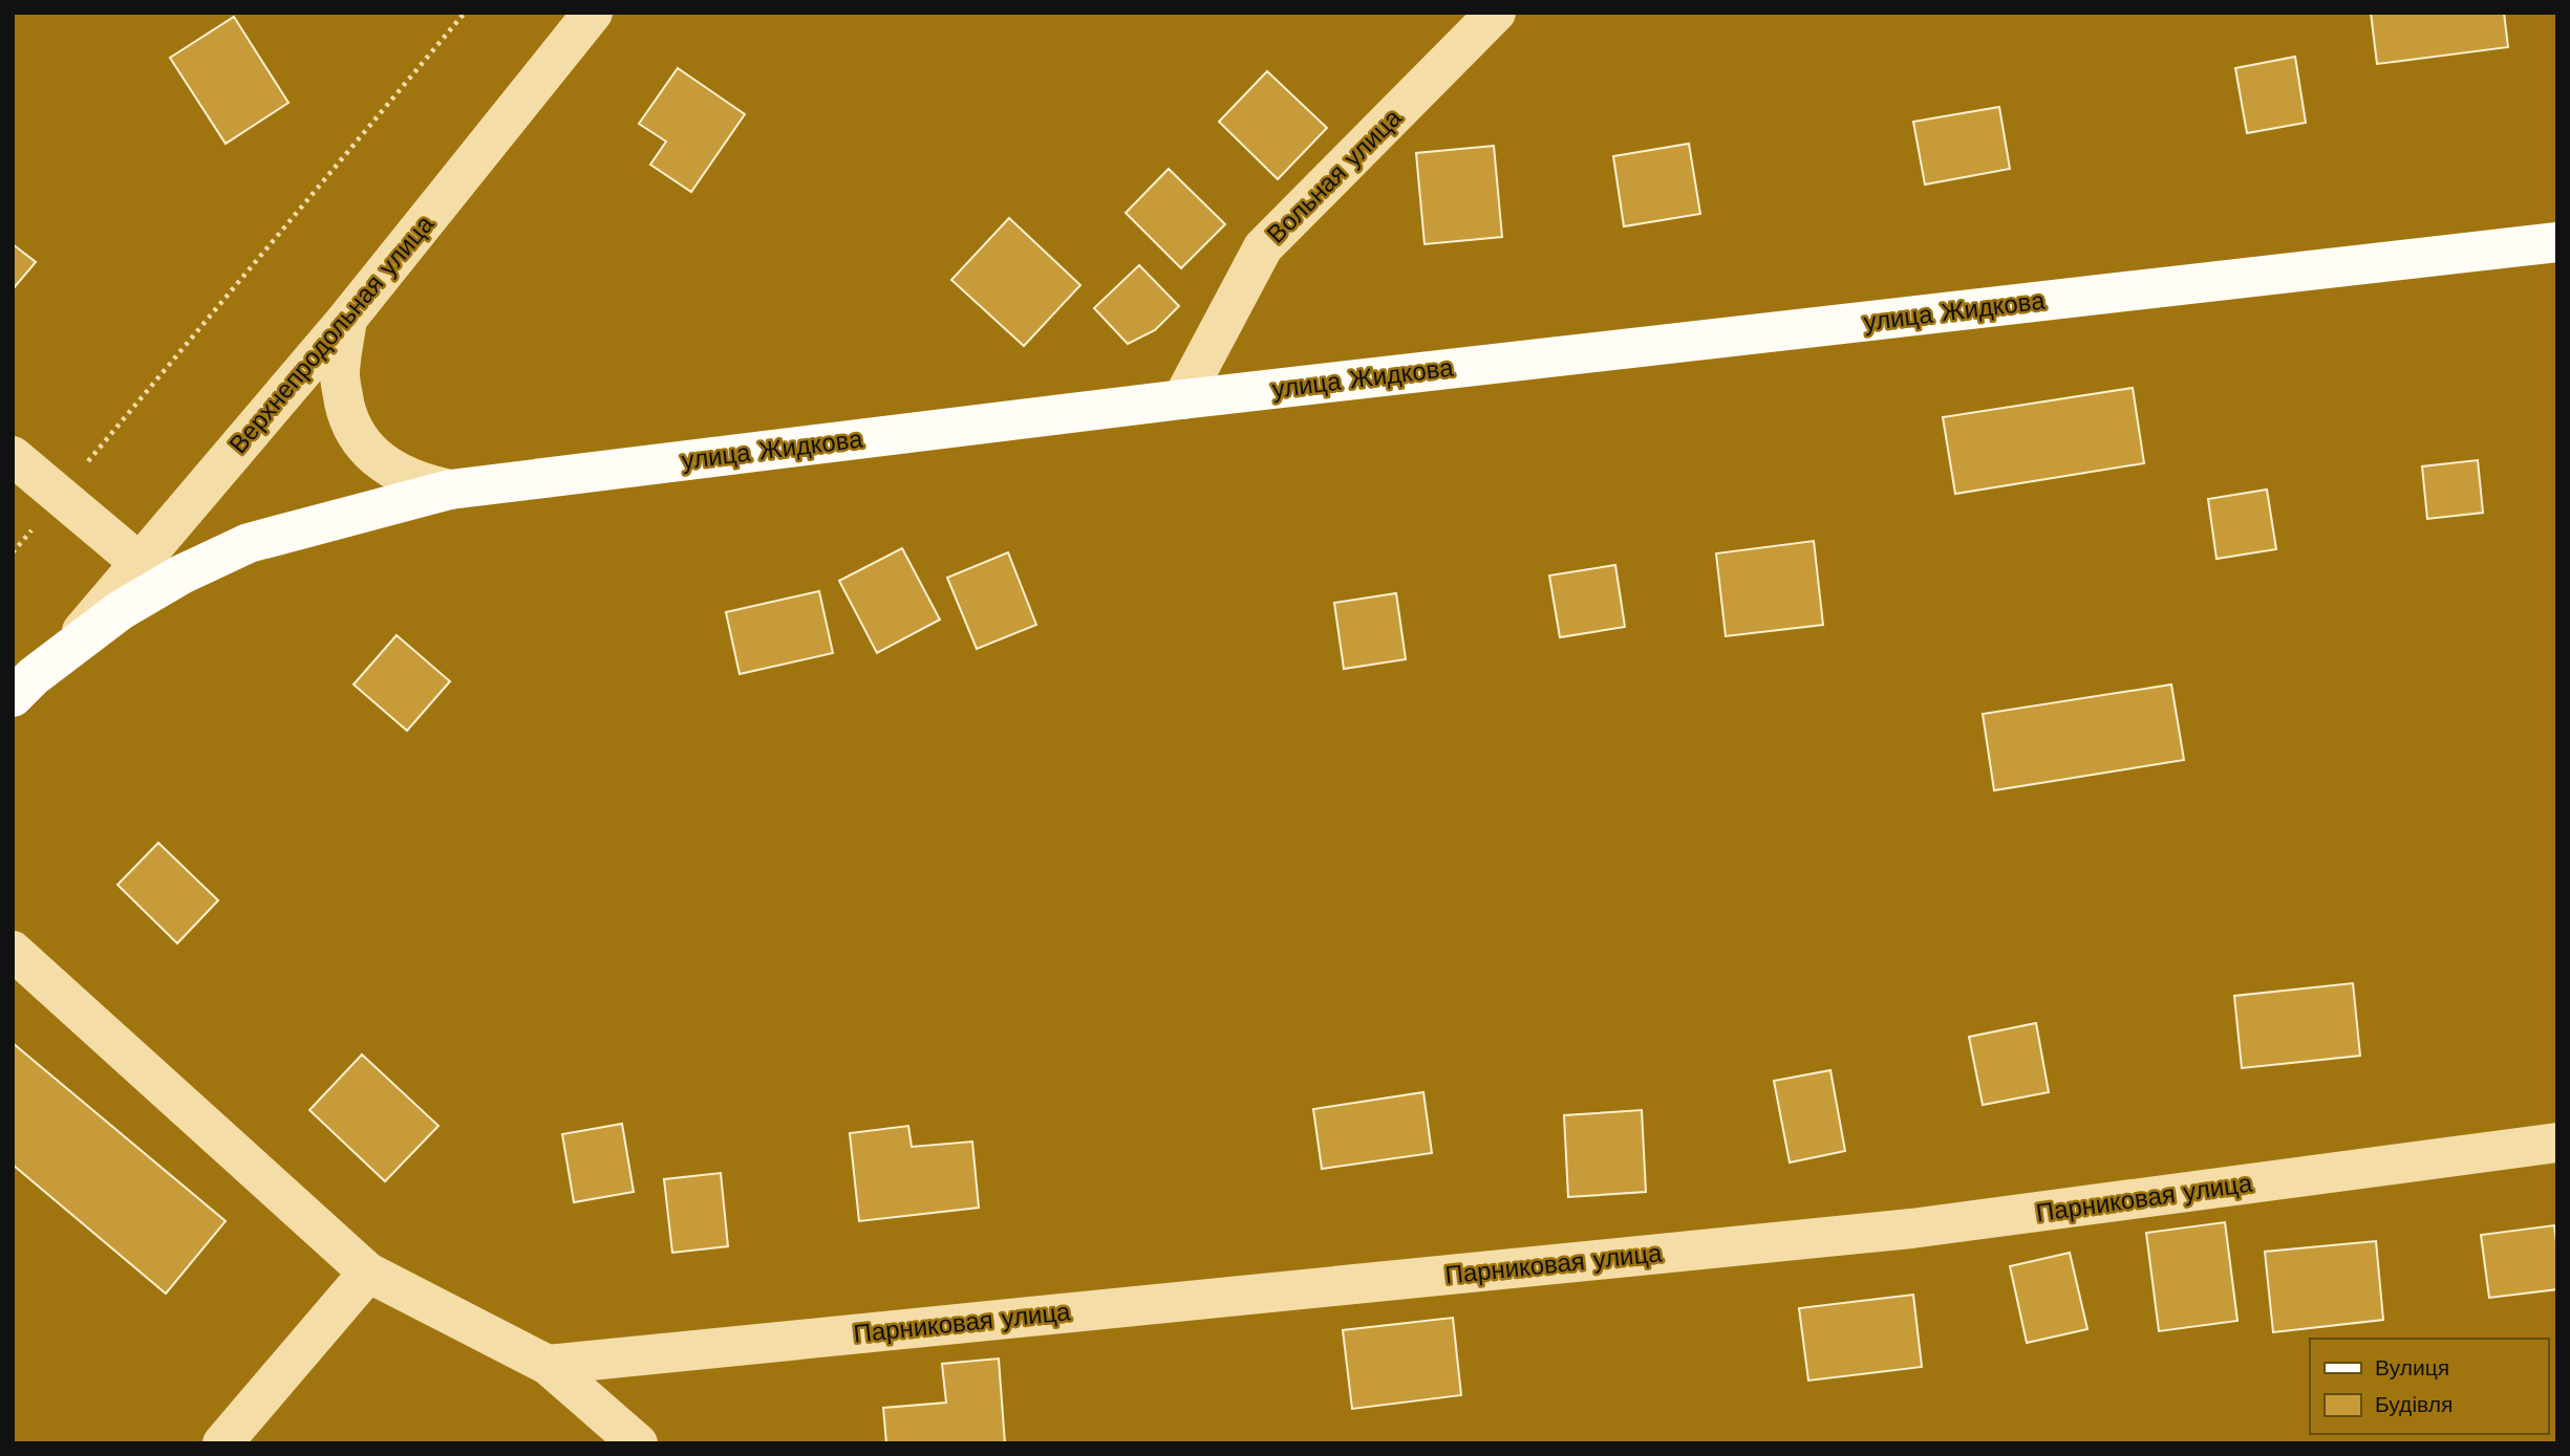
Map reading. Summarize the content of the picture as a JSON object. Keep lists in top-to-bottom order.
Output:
{
  "streets": {
    "main road": ["улица Жидкова", "Верхнепродольная улица"],
    "street": ["Вольная улица", "Парниковая улица"]
  },
  "crossings": [
    ["Вольная улица", "улица Жидкова"],
    ["улица Жидкова", "Верхнепродольная улица"]
  ],
  "legend": ["Вулиця", "Будівля"]
}
